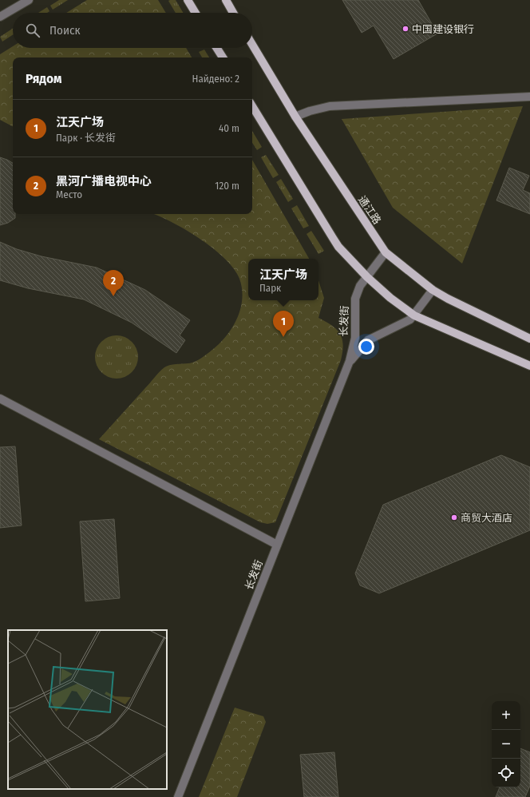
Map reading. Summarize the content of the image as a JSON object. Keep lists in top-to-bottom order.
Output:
{
  "streets": {
    "main road": ["通江路"],
    "street": ["长发街"]
  },
  "crossings": [
    ["通江路", "长发街"]
  ],
  "places": ["中国建设银行", "商贸大酒店"],
  "page": {
    "search": "Поиск",
    "heading": ["Рядом", "Найдено: 2"],
    "list": [
      {
        "mark": "1",
        "name": "江天广场",
        "note": "Парк · 长发街",
        "value": "40 m"
      },
      {
        "mark": "2",
        "name": "黑河广播电视中心",
        "note": "Место",
        "value": "120 m"
      }
    ],
    "popup": ["江天广场", "Парк"],
    "pins": ["2", "1"],
    "map_buttons": ["+", "−"]
  }
}
